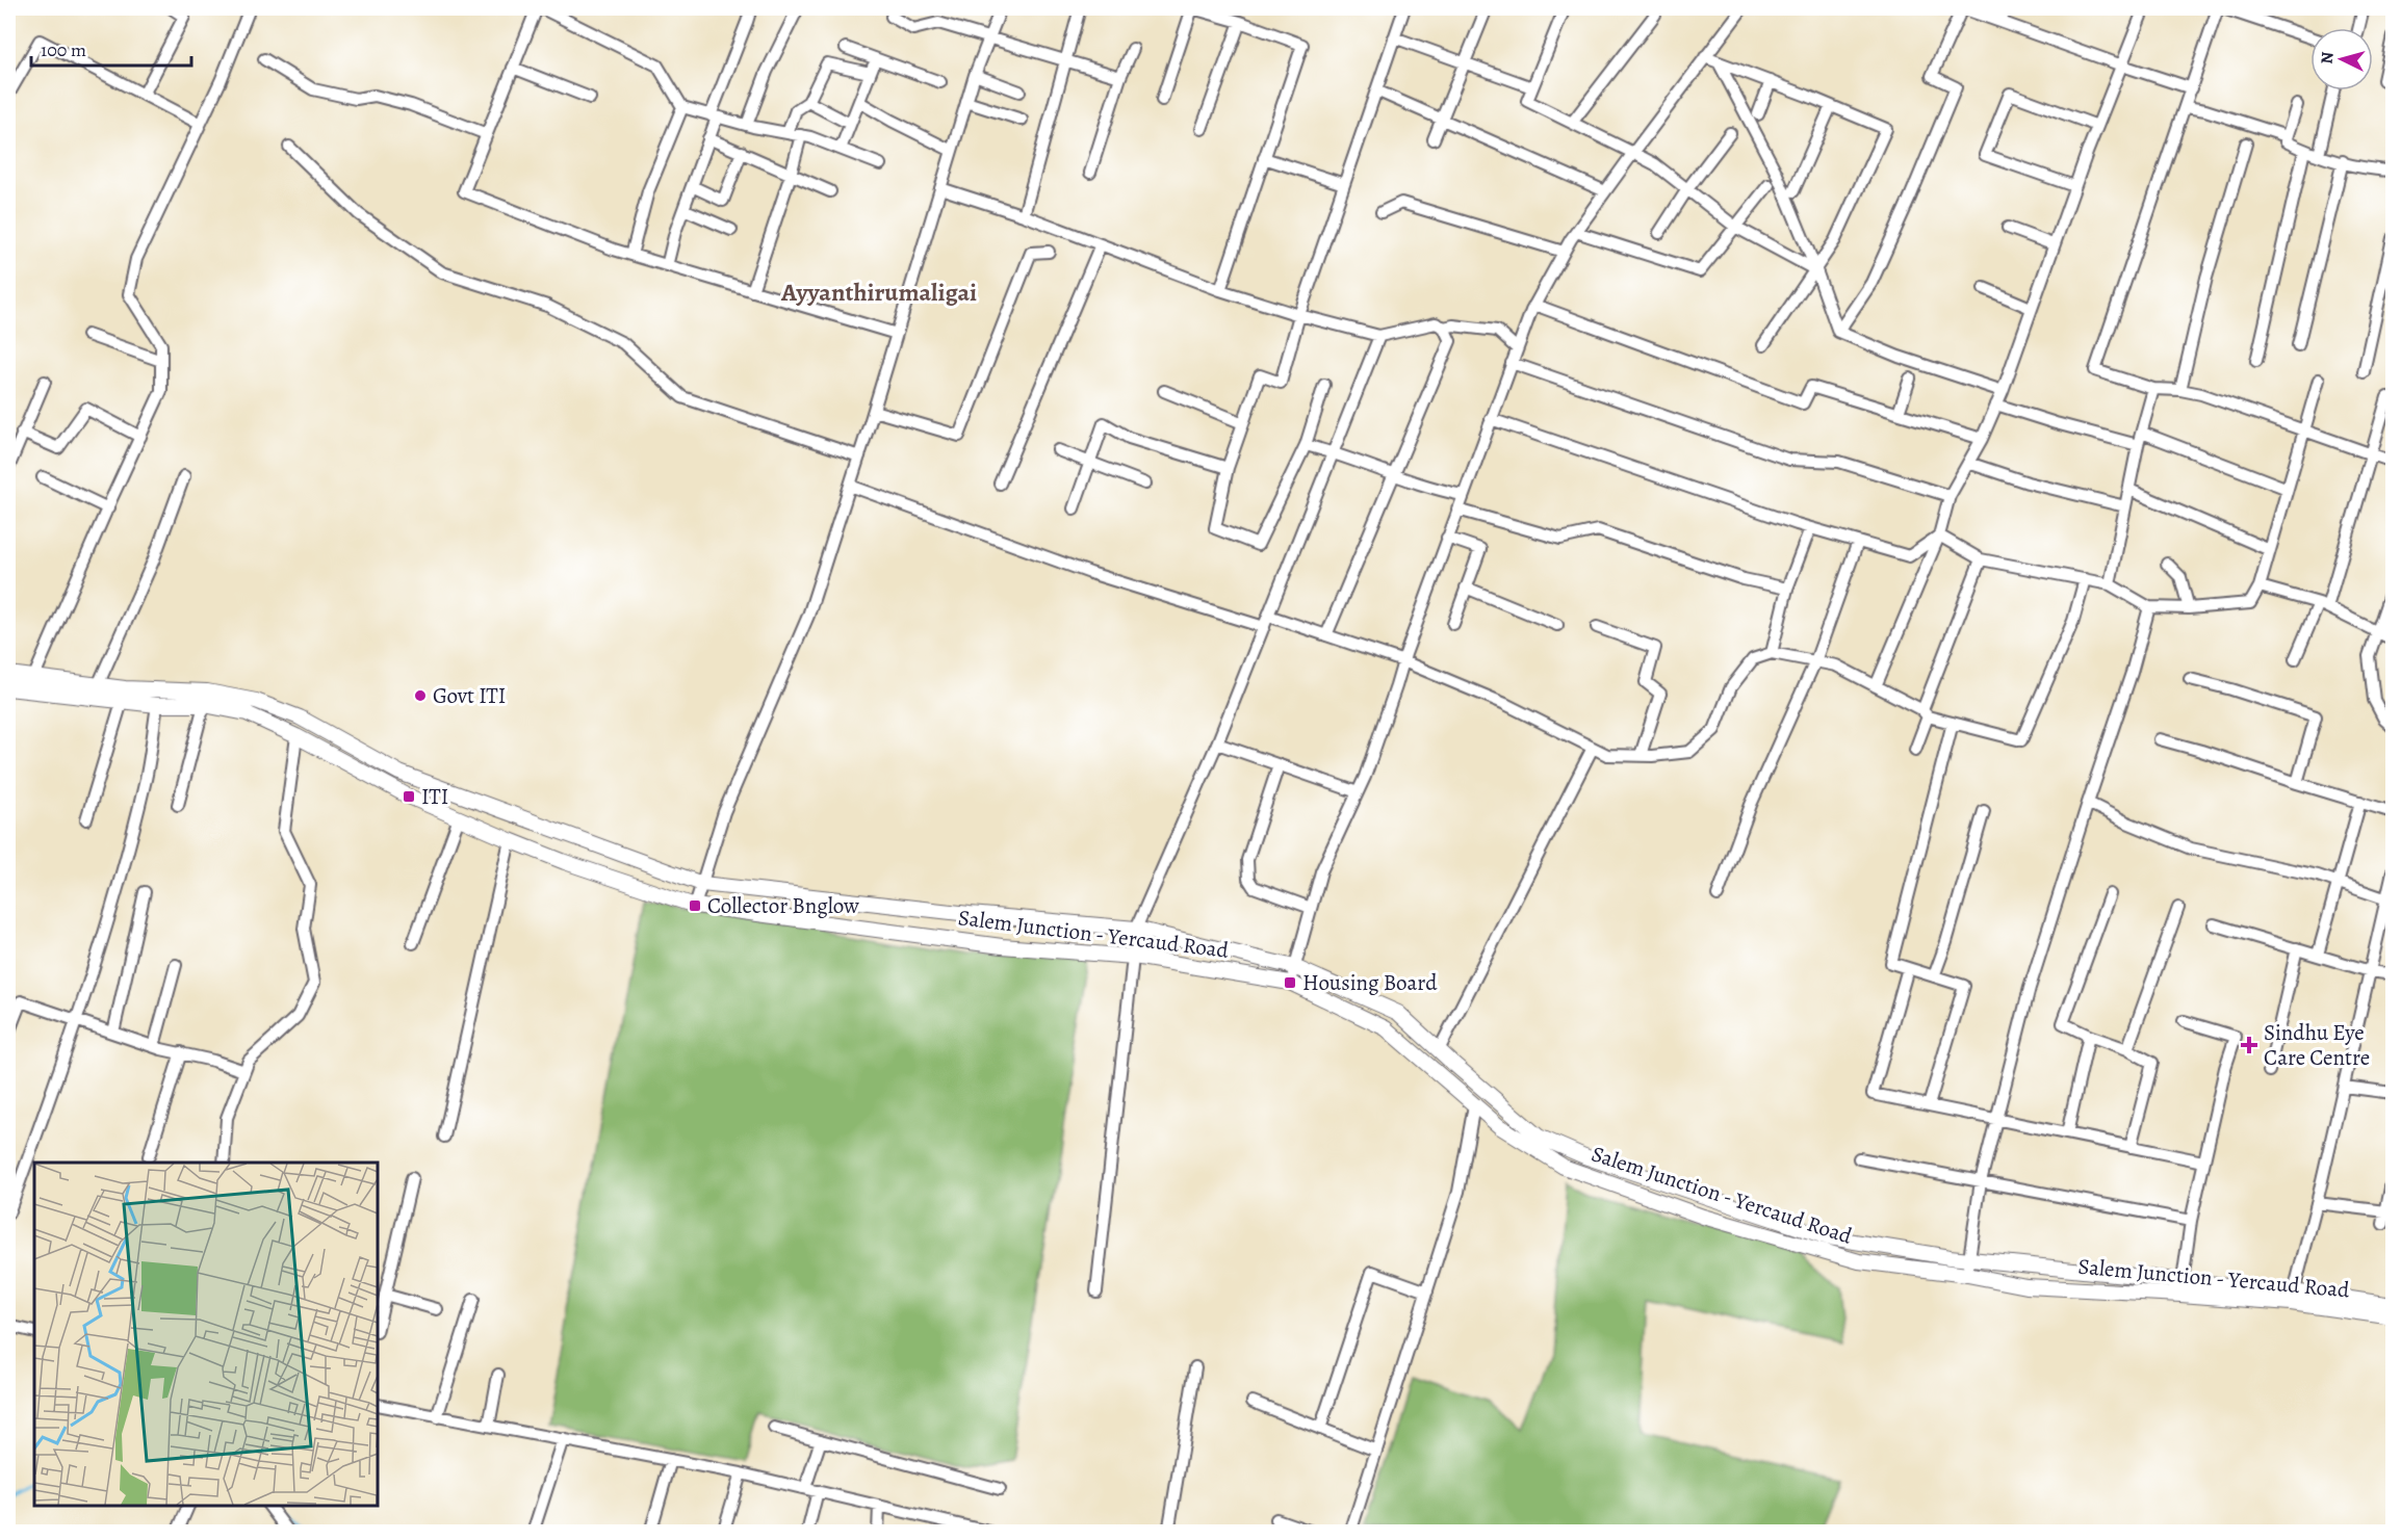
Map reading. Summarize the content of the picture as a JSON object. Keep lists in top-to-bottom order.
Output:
{
  "streets": {
    "main road": ["Salem Junction - Yercaud Road"]
  },
  "districts": ["Ayyanthirumaligai"],
  "places": {
    "other": ["Govt ITI"],
    "transit": ["ITI", "Collector Bnglow", "Housing Board"],
    "health": ["Sindhu Eye Care Centre"]
  },
  "scale_bar": "100 m",
  "north": "left"
}
